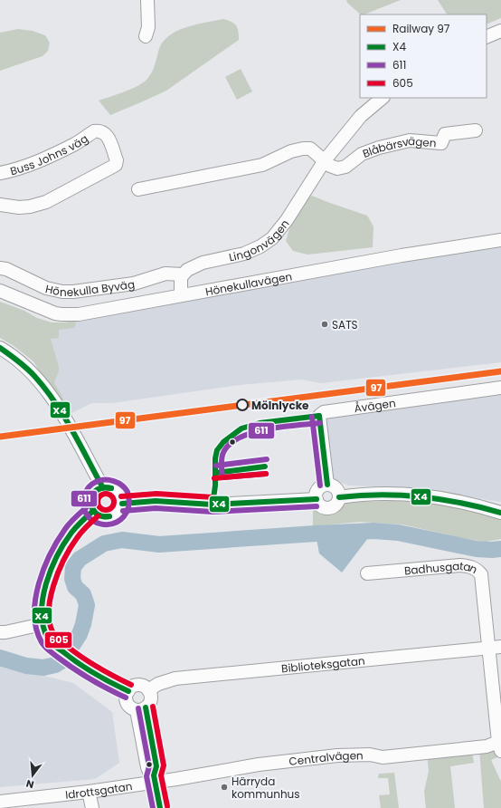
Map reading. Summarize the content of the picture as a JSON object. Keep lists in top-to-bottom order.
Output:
{
  "streets": {
    "street": [
      "Blåbärsvägen",
      "Buss Johns väg",
      "Lingonvägen",
      "Hönekulla Byväg",
      "Hönekullavägen",
      "Åvägen",
      "Badhusgatan",
      "Biblioteksgatan",
      "Centralvägen",
      "Idrottsgatan"
    ]
  },
  "crossings": [
    ["Blåbärsvägen", "Lingonvägen"],
    ["Lingonvägen", "Hönekulla Byväg"],
    ["Badhusgatan", "Biblioteksgatan"],
    ["Badhusgatan", "Centralvägen"],
    ["Centralvägen", "Idrottsgatan"]
  ],
  "places": ["SATS", "Mölnlycke", "Härryda kommunhus"],
  "lines": [
    "transit line X4",
    "rail line 97",
    "transit line 611",
    "transit line 605"
  ],
  "legend": [
    "Railway 97",
    "X4",
    "611",
    "605"
  ],
  "north": "bottom"
}
